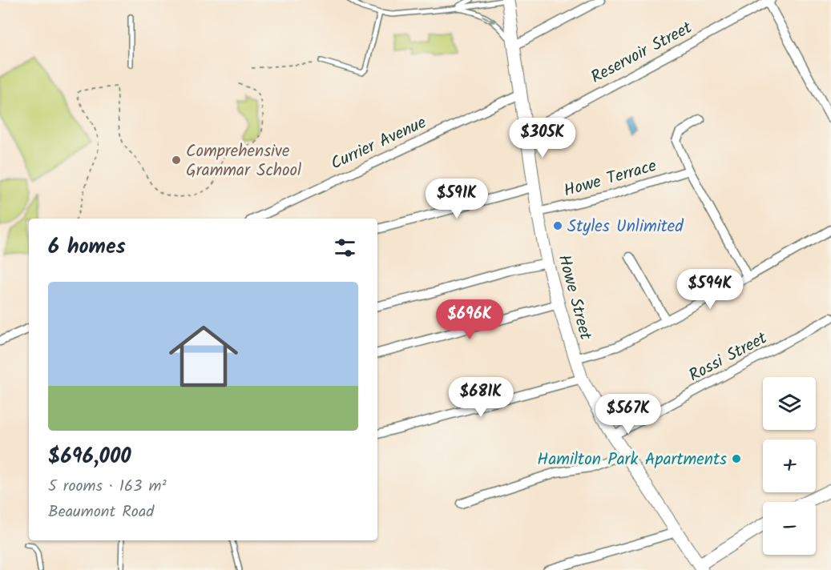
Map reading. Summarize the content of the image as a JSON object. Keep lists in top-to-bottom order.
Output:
{
  "streets": {
    "main road": ["Howe Street"],
    "street": [
      "Reservoir Street",
      "Currier Avenue",
      "Howe Terrace",
      "Rossi Street"
    ]
  },
  "crossings": [
    ["Reservoir Street", "Howe Street"],
    ["Currier Avenue", "Howe Street"],
    ["Howe Terrace", "Howe Street"],
    ["Howe Street", "Rossi Street"]
  ],
  "places": ["Comprehensive Grammar School", "Styles Unlimited", "Hamilton Park Apartments"],
  "page": {
    "price": [
      "$305K",
      "$591K",
      "$594K",
      "$696K",
      "$681K",
      "$567K"
    ],
    "heading": "6 homes",
    "list": [
      {
        "name": "$696,000",
        "note": "5 rooms · 163 m² · Beaumont Road"
      }
    ],
    "map_buttons": ["+", "−"]
  }
}
